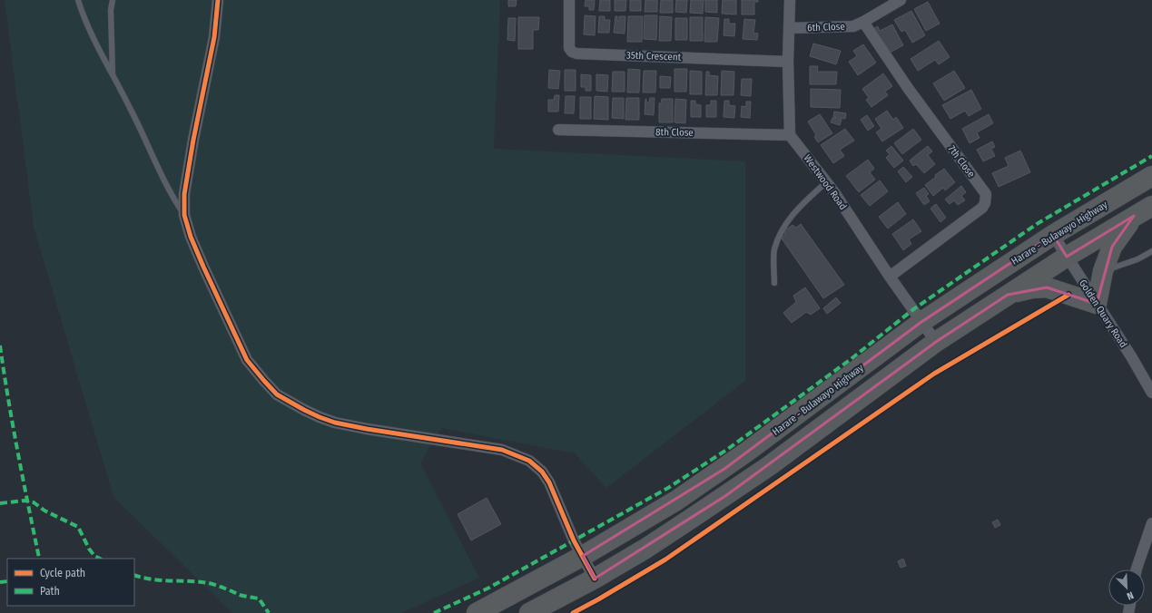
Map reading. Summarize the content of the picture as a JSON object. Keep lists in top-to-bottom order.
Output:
{
  "streets": {
    "highway": ["Harare - Bulawayo Highway"],
    "street": [
      "6th Close",
      "35th Crescent",
      "8th Close",
      "7th Close",
      "Westwood Road",
      "Golden Quary Road"
    ]
  },
  "crossings": [
    ["6th Close", "7th Close"],
    ["8th Close", "Westwood Road"],
    ["7th Close", "Westwood Road"],
    ["Westwood Road", "Harare - Bulawayo Highway"],
    ["Harare - Bulawayo Highway", "Golden Quary Road"]
  ],
  "legend": ["Cycle path", "Path"],
  "north": "bottom right"
}
